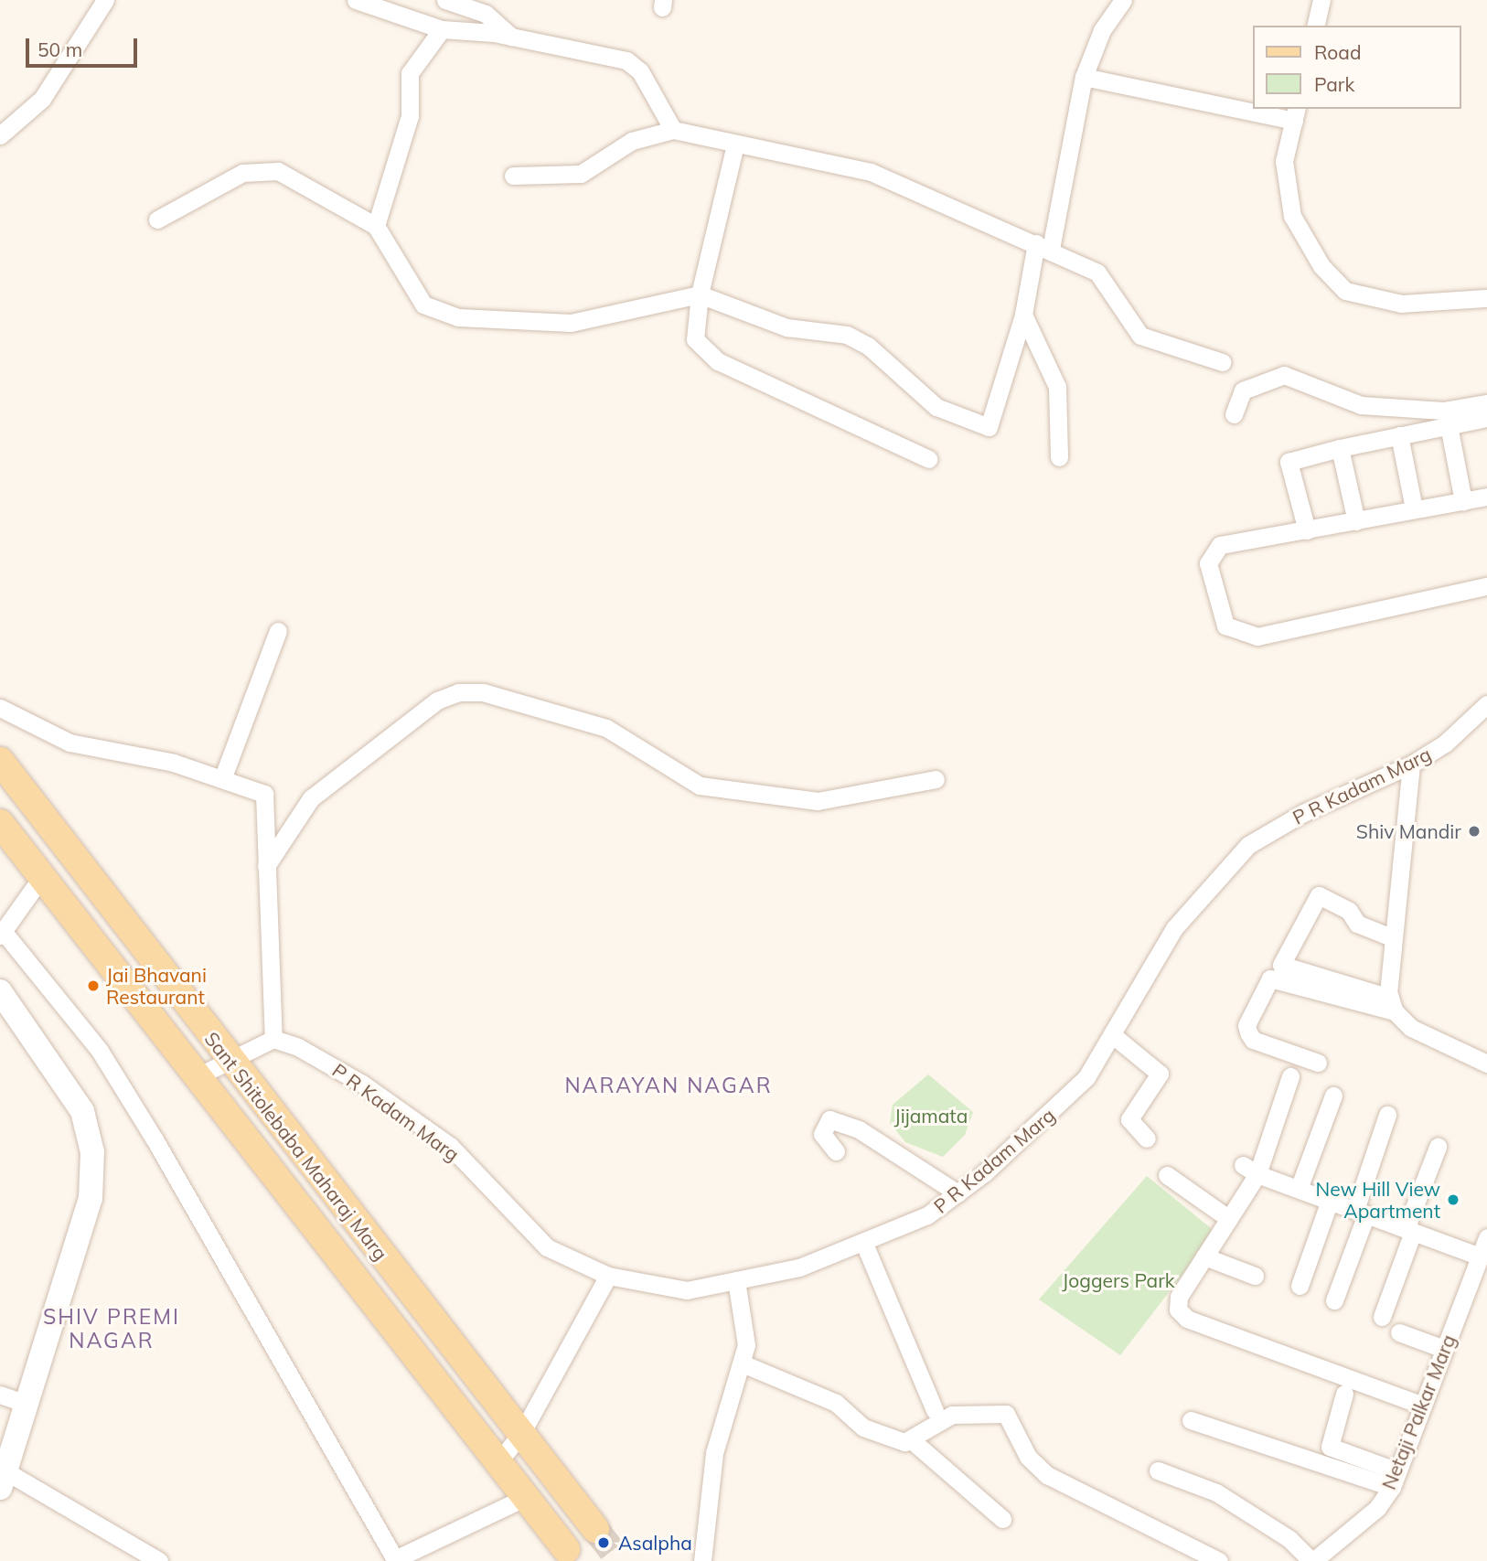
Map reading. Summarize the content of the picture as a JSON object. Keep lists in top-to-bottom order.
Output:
{
  "streets": {
    "main road": ["Sant Shitolebaba Maharaj Marg"],
    "street": ["P R Kadam Marg", "Netaji Palkar Marg"]
  },
  "districts": ["NARAYAN NAGAR", "SHIV PREMI NAGAR"],
  "parks": ["Jijamata", "Joggers Park"],
  "places": [
    "Shiv Mandir",
    "Jai Bhavani Restaurant",
    "New Hill View Apartment",
    "Asalpha"
  ],
  "legend": ["Road", "Park"],
  "scale_bar": "50 m"
}
